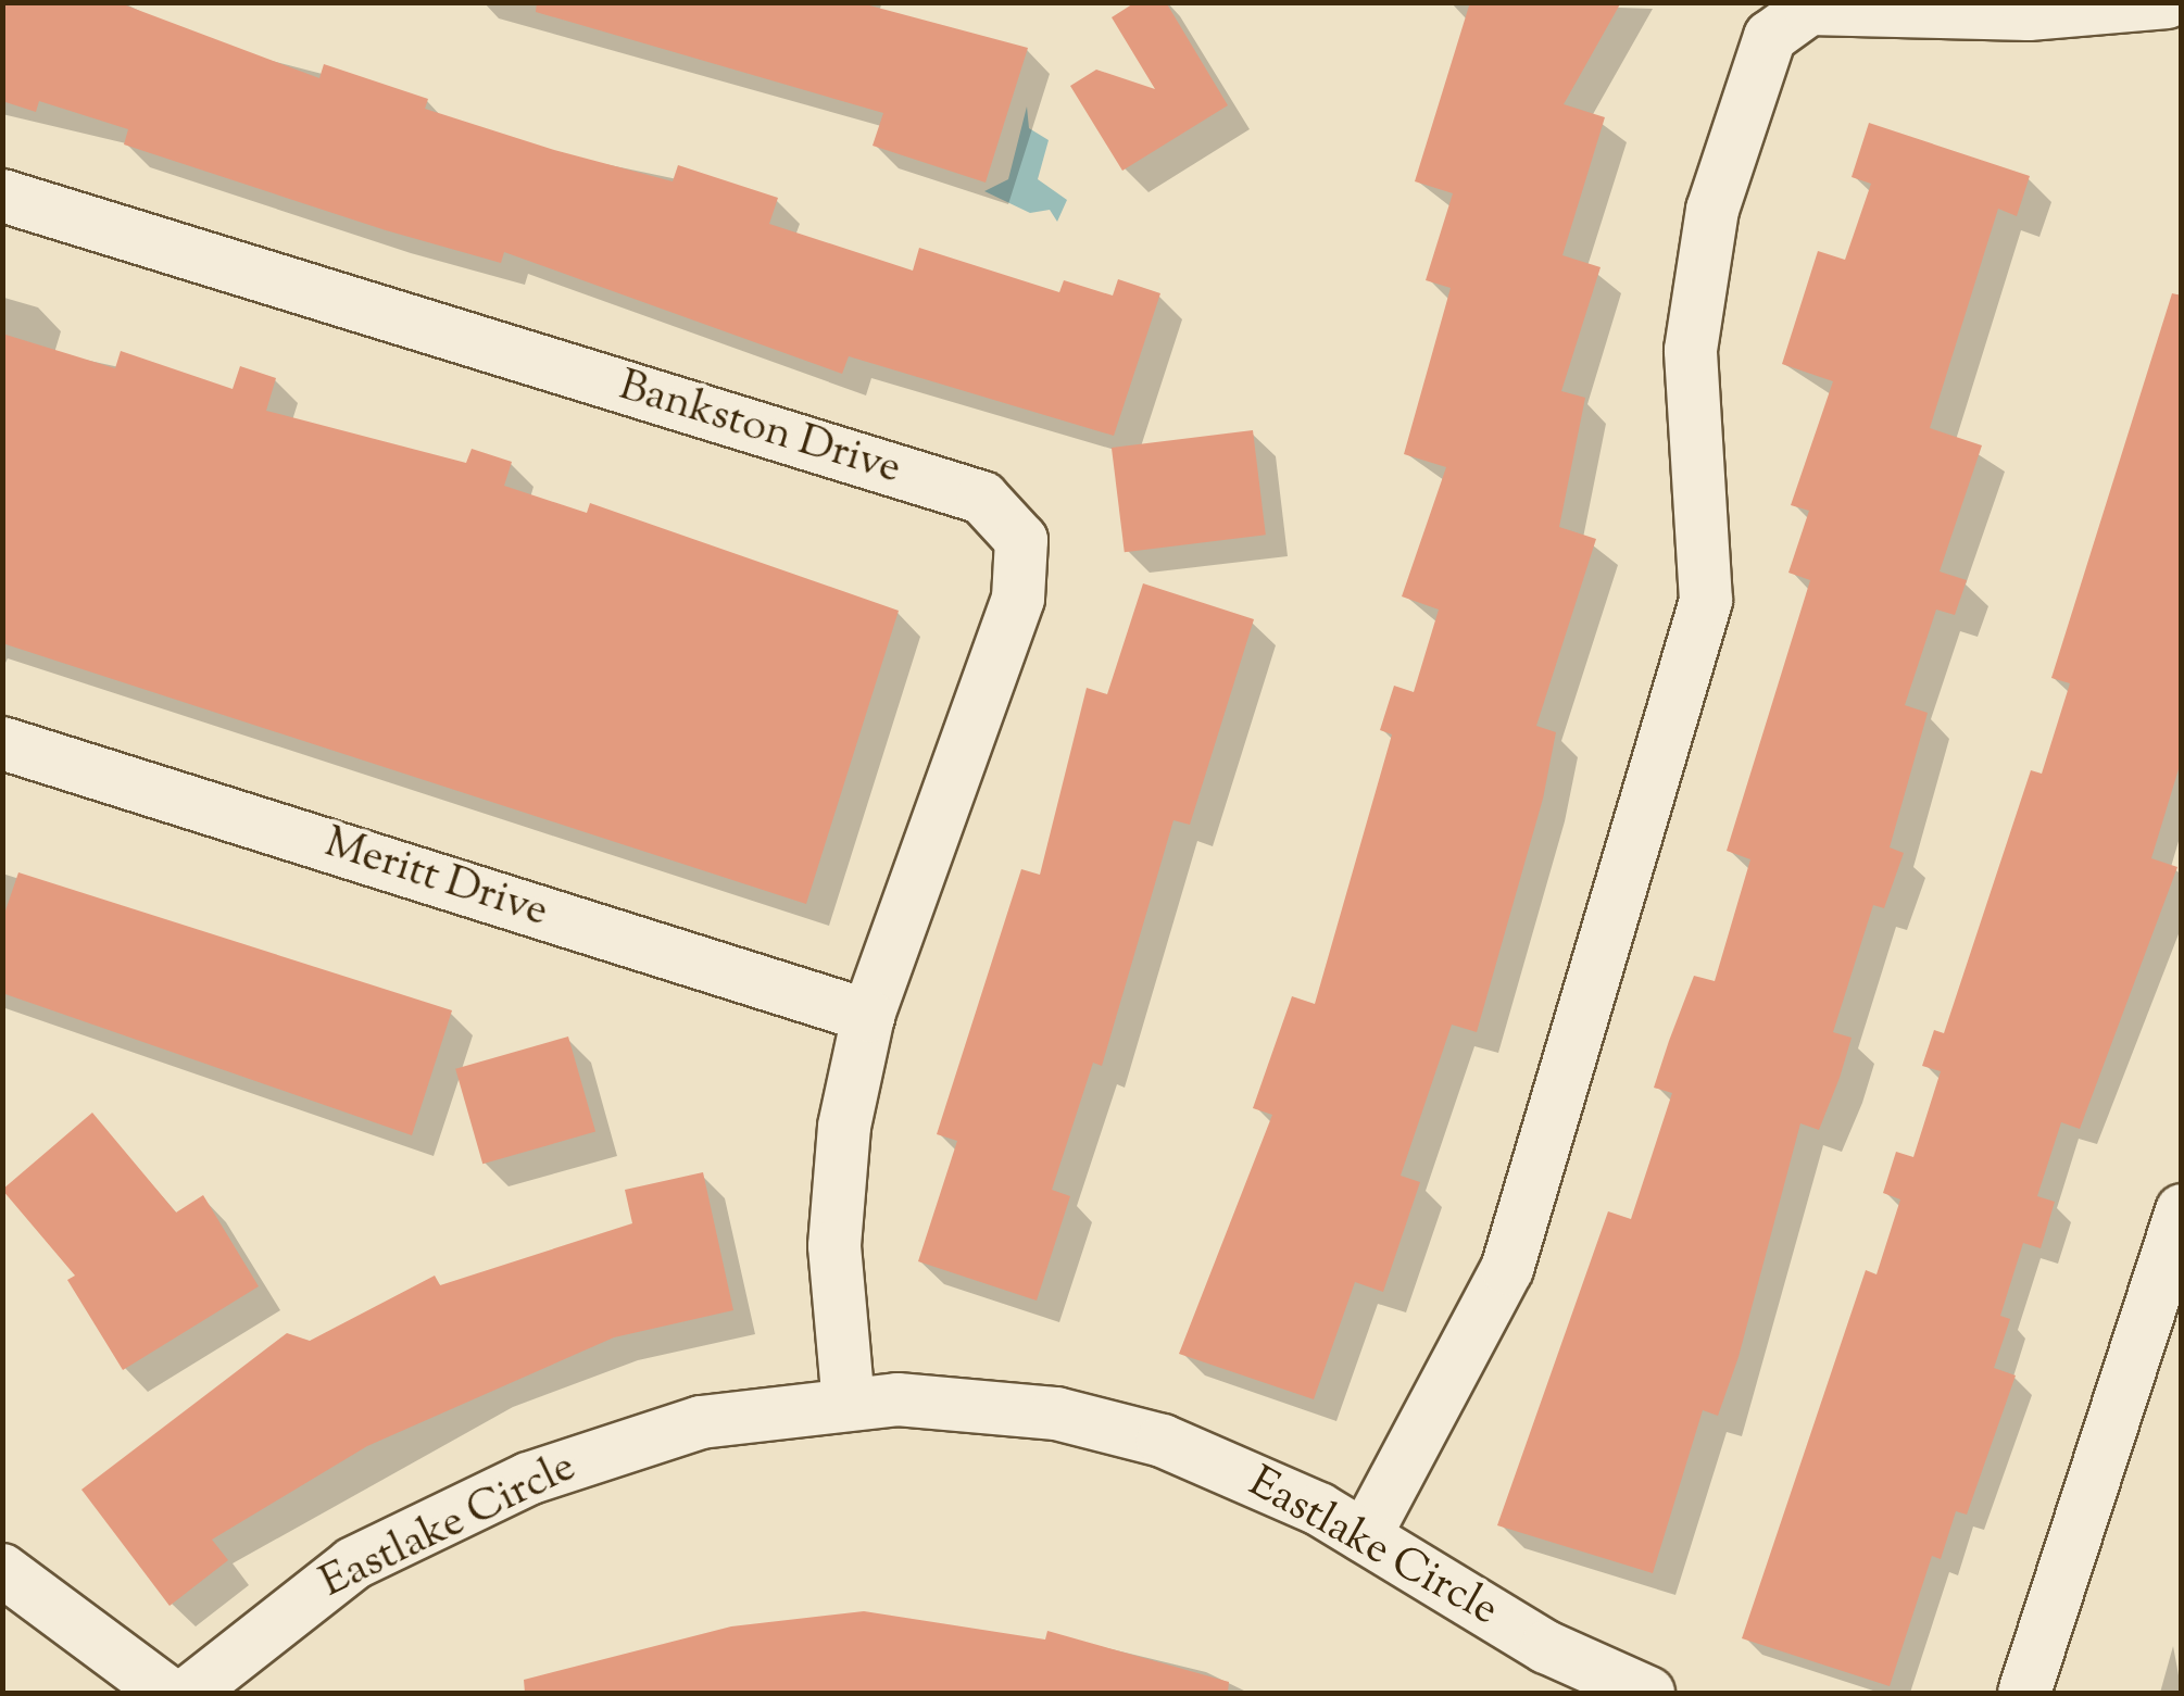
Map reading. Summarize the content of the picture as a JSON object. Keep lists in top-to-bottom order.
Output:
{
  "streets": {
    "street": ["Bankston Drive", "Meritt Drive", "Eastlake Circle"]
  },
  "crossings": [
    ["Bankston Drive", "Meritt Drive"],
    ["Bankston Drive", "Eastlake Circle"]
  ]
}
